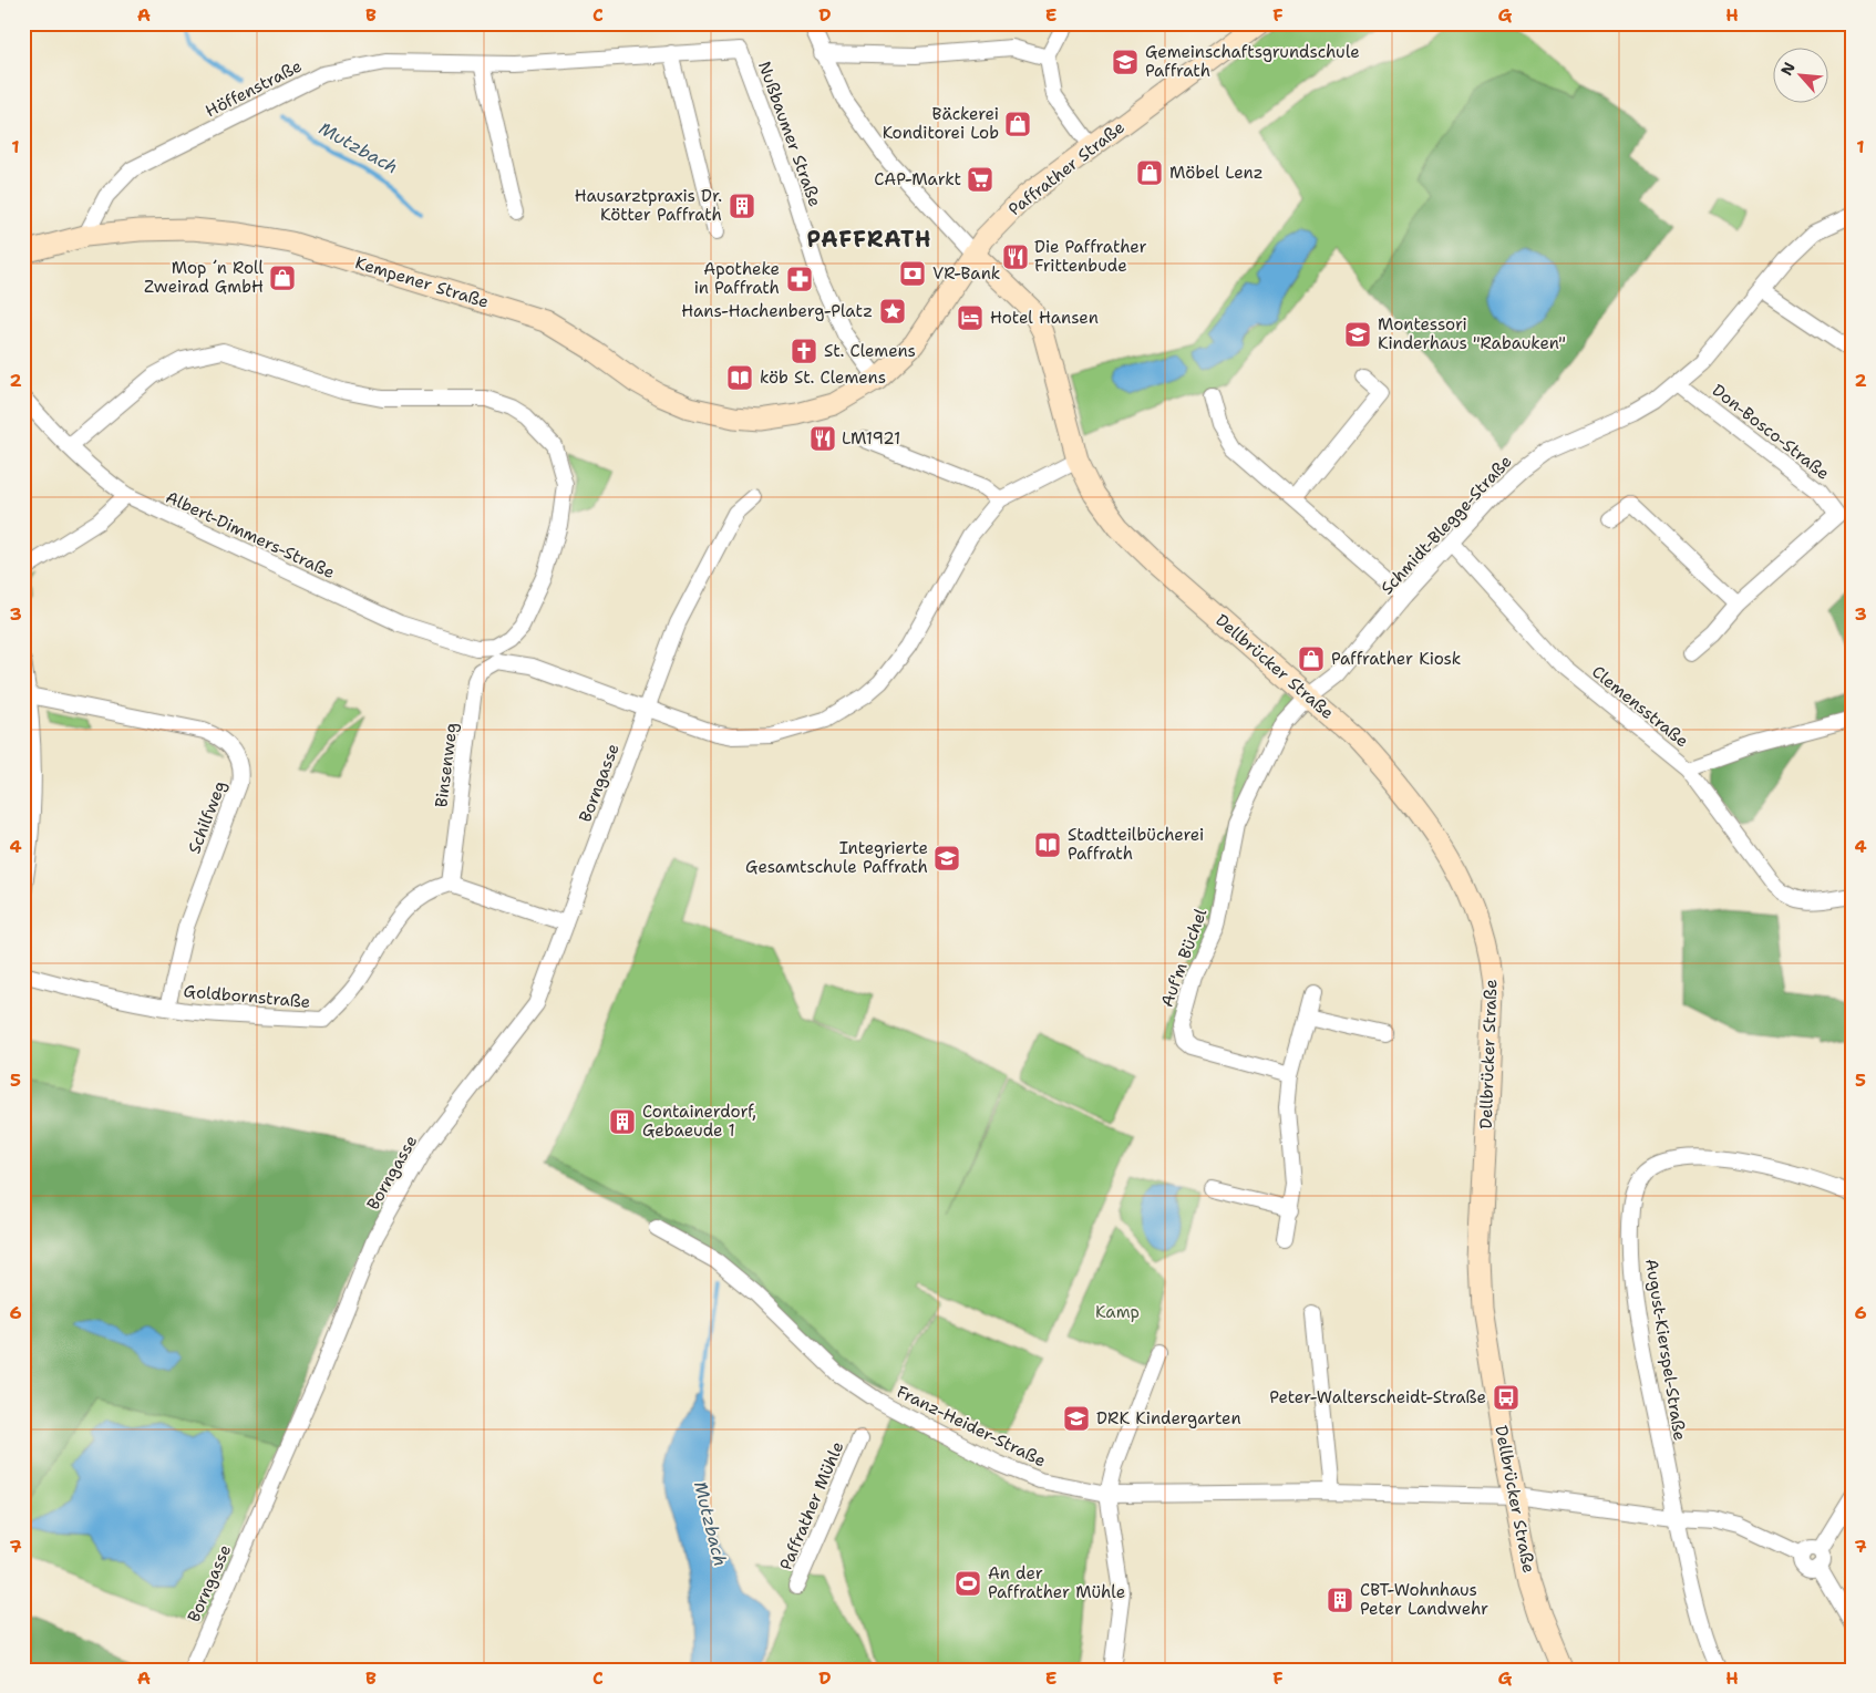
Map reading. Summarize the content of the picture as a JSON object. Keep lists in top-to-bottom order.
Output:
{
  "streets": {
    "main road": ["Paffrather Straße", "Kempener Straße", "Dellbrücker Straße"],
    "street": [
      "Höffenstraße",
      "Nußbaumer Straße",
      "Don-Bosco-Straße",
      "Schmidt-Blegge-Straße",
      "Albert-Dimmers-Straße",
      "Clemensstraße",
      "Binsenweg",
      "Borngasse",
      "Schilfweg",
      "Auf'm Büchel",
      "Goldbornstraße",
      "August-Kierspel-Straße",
      "Franz-Heider-Straße",
      "Paffrather Mühle"
    ]
  },
  "crossings": [
    ["Höffenstraße", "Nußbaumer Straße"],
    ["Höffenstraße", "Kempener Straße"],
    ["Nußbaumer Straße", "Paffrather Straße"],
    ["Paffrather Straße", "Kempener Straße"],
    ["Paffrather Straße", "Dellbrücker Straße"],
    ["Don-Bosco-Straße", "Schmidt-Blegge-Straße"],
    ["Schmidt-Blegge-Straße", "Dellbrücker Straße"],
    ["Schmidt-Blegge-Straße", "Clemensstraße"],
    ["Schmidt-Blegge-Straße", "Auf'm Büchel"],
    ["Albert-Dimmers-Straße", "Binsenweg"],
    ["Albert-Dimmers-Straße", "Borngasse"],
    ["Dellbrücker Straße", "Auf'm Büchel"],
    ["Dellbrücker Straße", "Franz-Heider-Straße"],
    ["Binsenweg", "Goldbornstraße"],
    ["Schilfweg", "Goldbornstraße"]
  ],
  "districts": ["PAFFRATH"],
  "water": ["Mutzbach"],
  "parks": ["Kamp"],
  "places": {
    "school or university": [
      "Gemeinschaftsgrundschule Paffrath",
      "Montessori Kinderhaus \"Rabauken\"",
      "Integrierte Gesamtschule Paffrath",
      "DRK Kindergarten"
    ],
    "shop": [
      "Bäckerei Konditorei Lob",
      "Möbel Lenz",
      "Mop ´n Roll Zweirad GmbH",
      "Paffrather Kiosk"
    ],
    "supermarket": ["CAP-Markt"],
    "building": ["Hausarztpraxis Dr. Kötter Paffrath", "Containerdorf, Gebaeude 1", "CBT-Wohnhaus Peter Landwehr"],
    "restaurant": ["Die Paffrather Frittenbude", "LM1921"],
    "bank": ["VR-Bank"],
    "pharmacy": ["Apotheke in Paffrath"],
    "place": ["Hans-Hachenberg-Platz"],
    "hotel": ["Hotel Hansen"],
    "church": ["St. Clemens"],
    "library": ["köb St. Clemens", "Stadtteilbücherei Paffrath"],
    "bus stop": ["Peter-Walterscheidt-Straße"],
    "sports": ["An der Paffrather Mühle"]
  },
  "north": "top left",
  "grid": {
    "columns": [
      "A",
      "B",
      "C",
      "D",
      "E",
      "F",
      "G",
      "H"
    ],
    "rows": [
      "1",
      "2",
      "3",
      "4",
      "5",
      "6",
      "7"
    ]
  }
}
